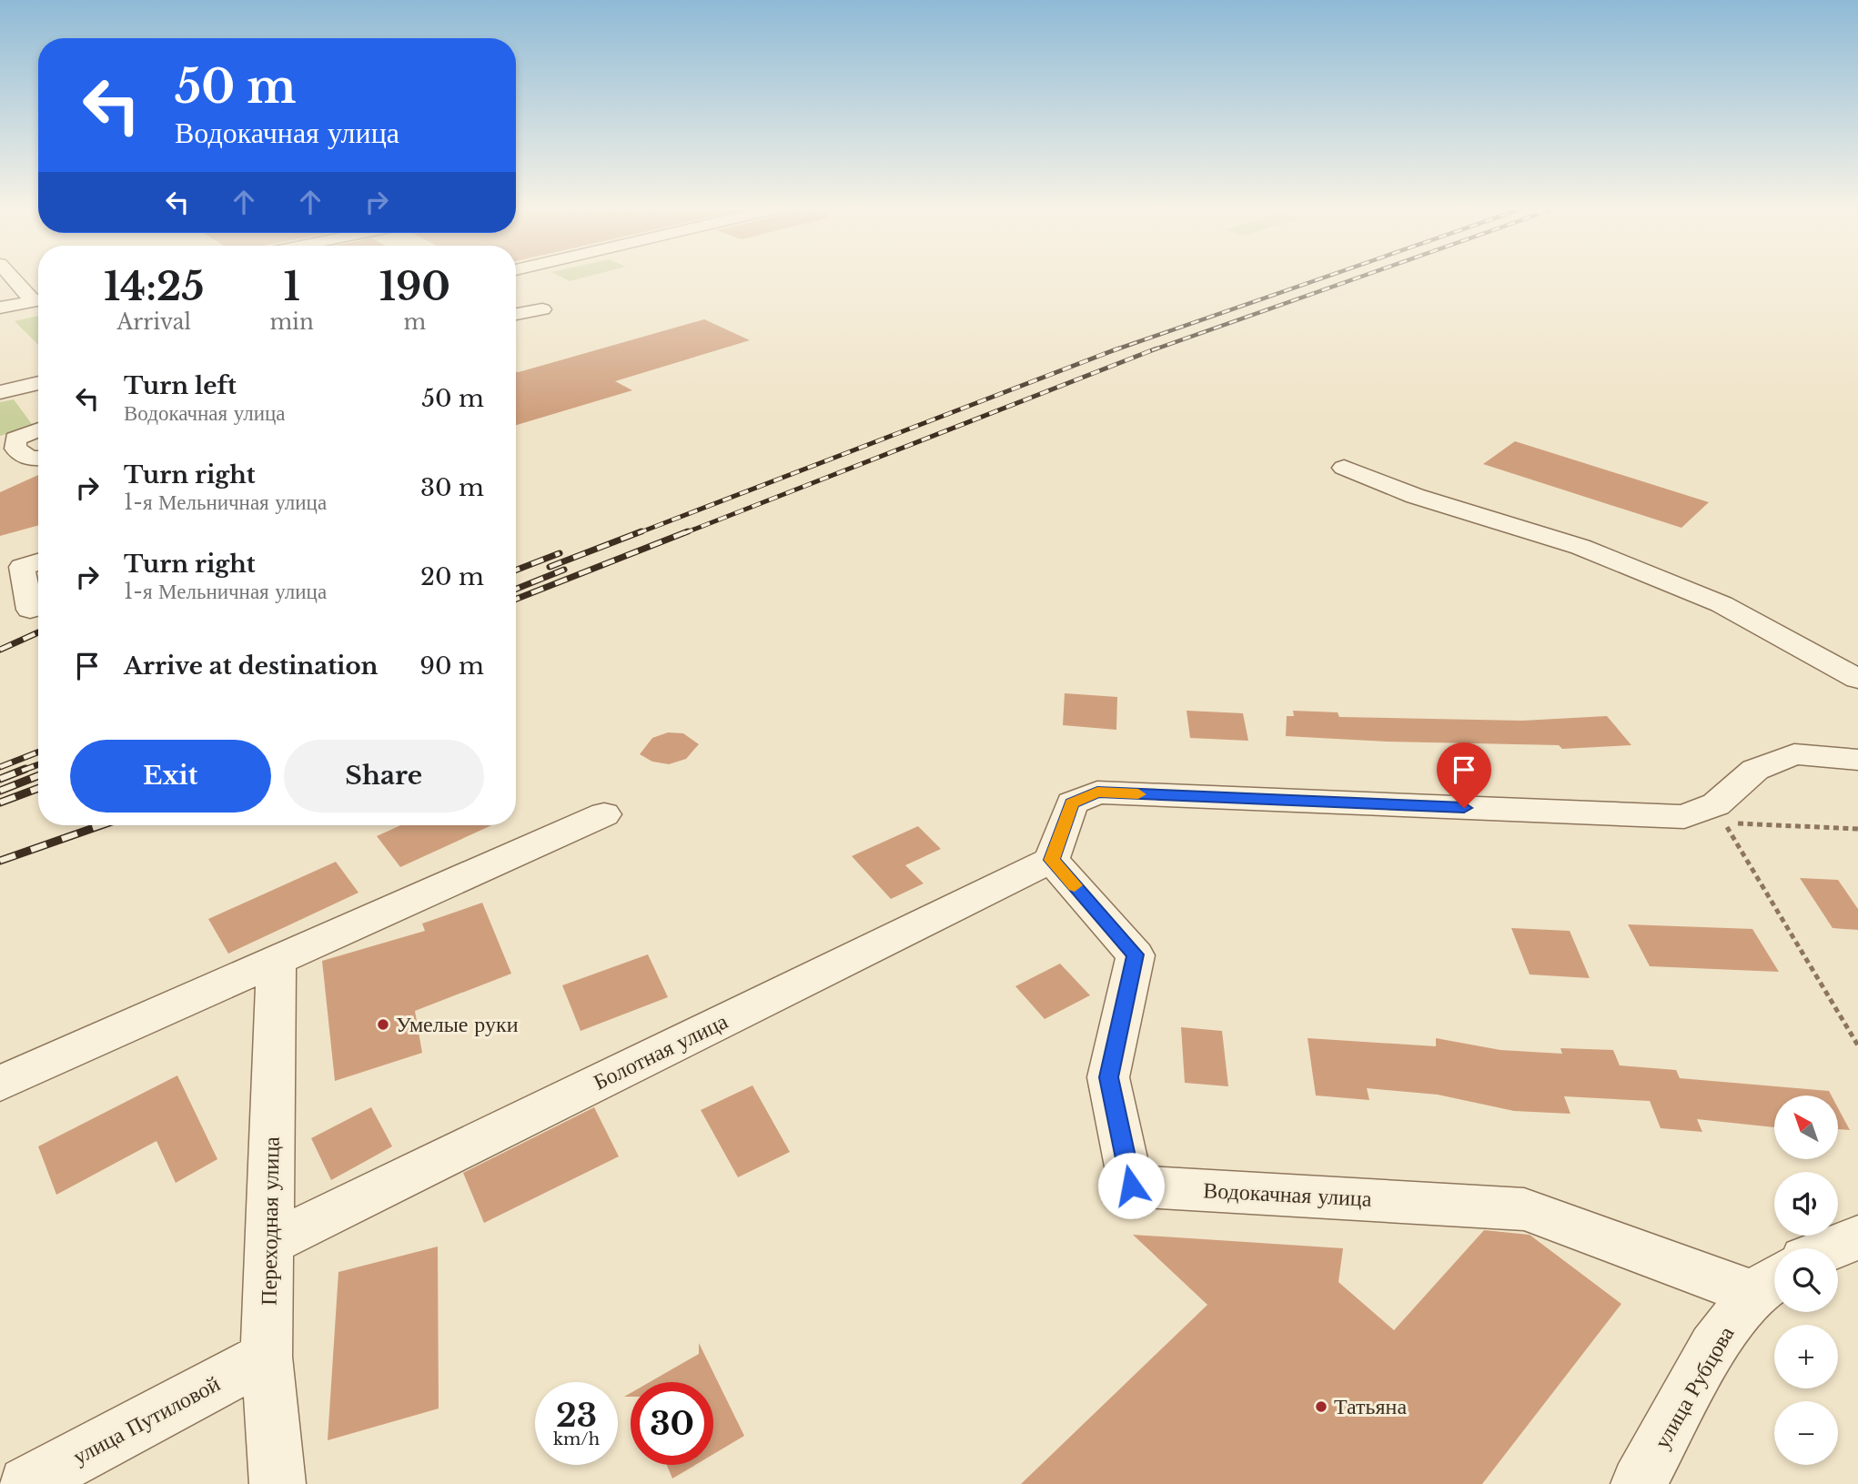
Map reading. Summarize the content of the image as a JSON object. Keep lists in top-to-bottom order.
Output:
{
  "streets": {
    "street": [
      "Болотная улица",
      "Водокачная улица",
      "Переходная улица",
      "улица Рубцова",
      "улица Путиловой"
    ]
  },
  "crossings": [
    ["Болотная улица", "Водокачная улица"],
    ["Болотная улица", "Переходная улица"],
    ["Водокачная улица", "улица Рубцова"],
    ["Переходная улица", "улица Путиловой"]
  ],
  "places": ["Умелые руки", "Татьяна"],
  "north": "top left",
  "page": {
    "turn": ["50 m", "Водокачная улица"],
    "eta": [
      "14:25",
      "Arrival",
      "1",
      "min",
      "190",
      "m"
    ],
    "list": [
      {
        "name": "Turn left",
        "note": "Водокачная улица",
        "value": "50 m"
      },
      {
        "name": "Turn right",
        "note": "1-я Мельничная улица",
        "value": "30 m"
      },
      {
        "name": "Turn right",
        "note": "1-я Мельничная улица",
        "value": "20 m"
      },
      {
        "name": "Arrive at destination",
        "value": "90 m"
      }
    ],
    "buttons": ["Exit", "Share"],
    "map_buttons": ["+", "−"],
    "speed": "23 km/h",
    "limit": "30"
  }
}
